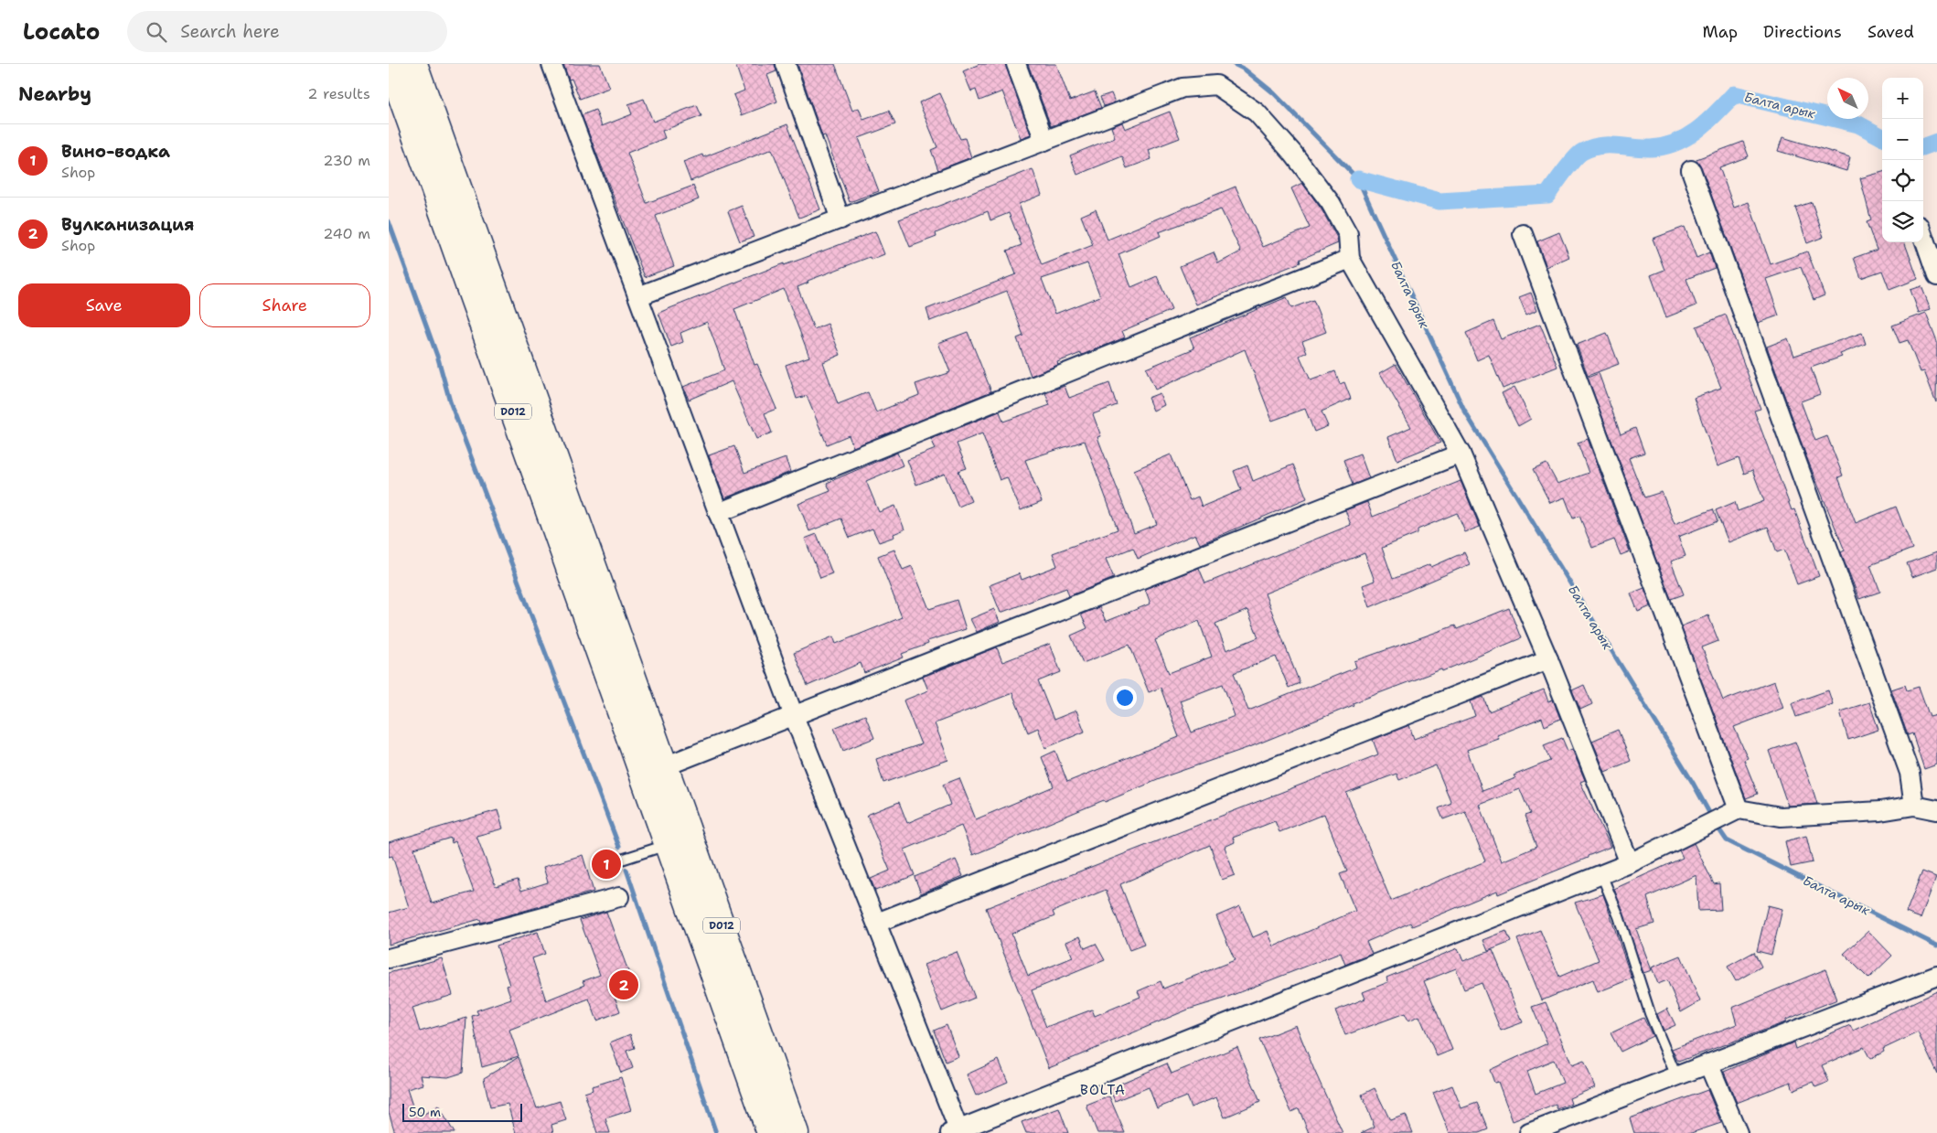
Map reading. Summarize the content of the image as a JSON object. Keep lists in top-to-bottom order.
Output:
{
  "streets": {
    "highway": ["D012"]
  },
  "districts": ["BOLTA"],
  "water": ["Балта арык"],
  "scale_bar": "50 m",
  "north": "top left",
  "page": {
    "header": "Locato",
    "search": "Search here",
    "nav": ["Map", "Directions", "Saved"],
    "heading": ["Nearby", "2 results"],
    "map_buttons": ["+", "−"],
    "list": [
      {
        "mark": "1",
        "name": "Вино-водка",
        "note": "Shop",
        "value": "230 m"
      },
      {
        "mark": "2",
        "name": "Вулканизация",
        "note": "Shop",
        "value": "240 m"
      }
    ],
    "buttons": ["Save", "Share"],
    "pins": ["1", "2"],
    "scale": "50 m"
  }
}
